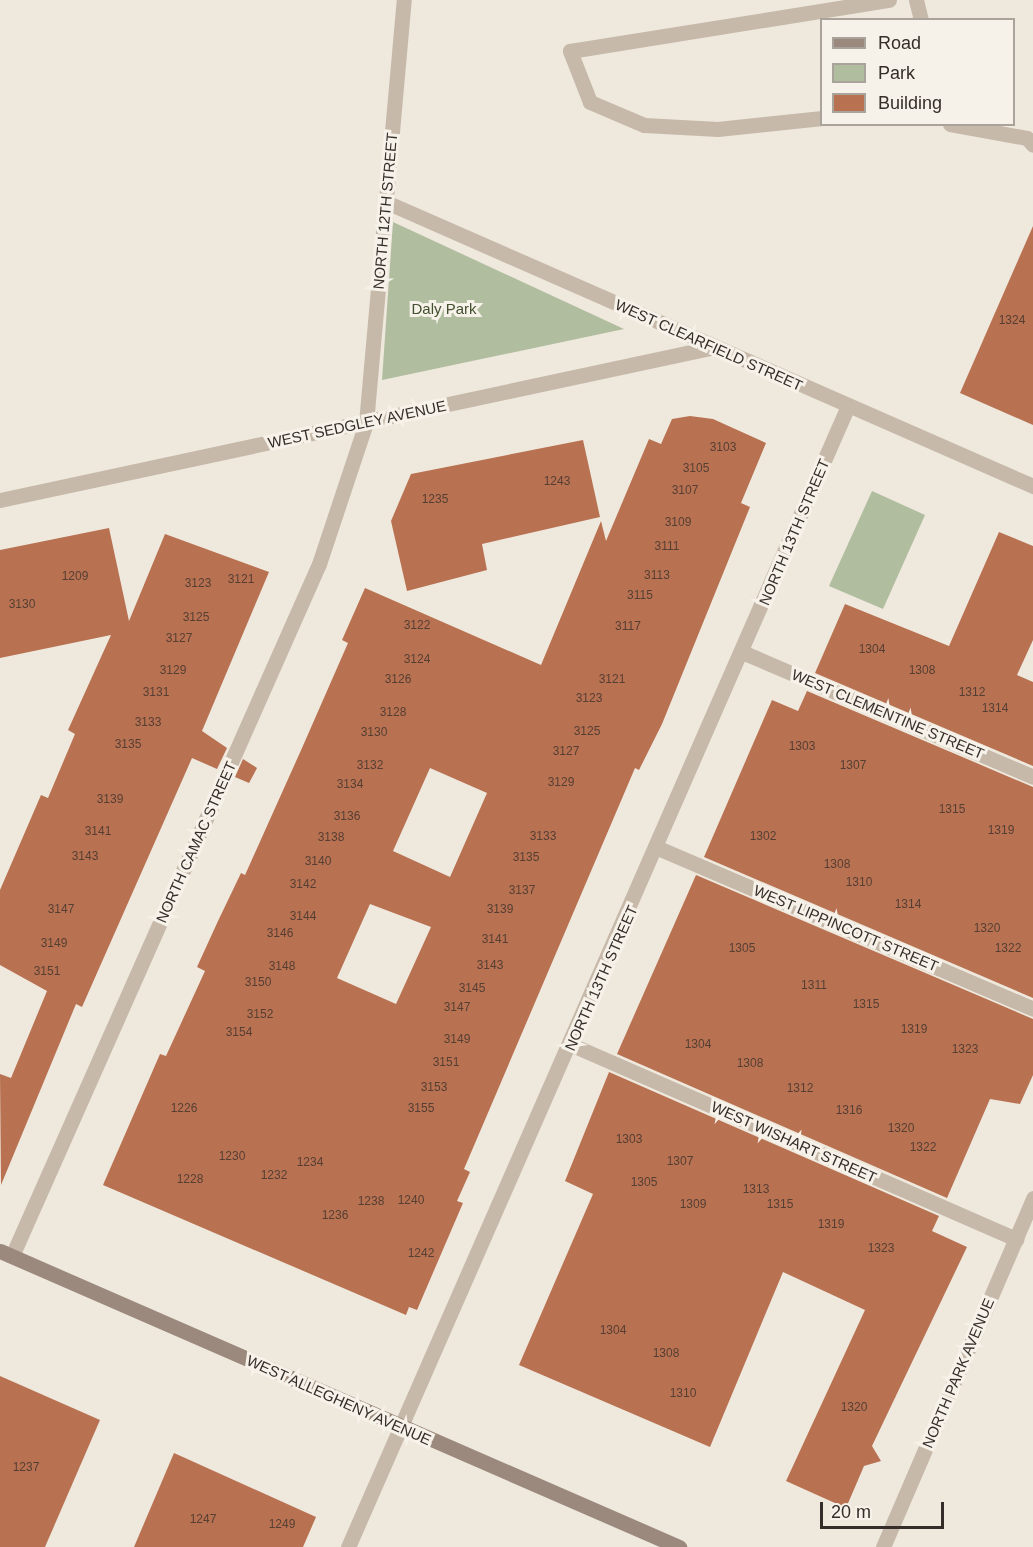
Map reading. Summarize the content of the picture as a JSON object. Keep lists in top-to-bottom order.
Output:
{
  "streets": {
    "main road": ["WEST ALLEGHENY AVENUE"],
    "street": [
      "NORTH 12TH STREET",
      "WEST CLEARFIELD STREET",
      "WEST SEDGLEY AVENUE",
      "NORTH 13TH STREET",
      "WEST CLEMENTINE STREET",
      "NORTH CAMAC STREET",
      "WEST LIPPINCOTT STREET",
      "WEST WISHART STREET",
      "NORTH PARK AVENUE"
    ]
  },
  "crossings": [
    ["NORTH 12TH STREET", "WEST CLEARFIELD STREET"],
    ["NORTH 12TH STREET", "WEST SEDGLEY AVENUE"],
    ["NORTH 12TH STREET", "NORTH CAMAC STREET"],
    ["WEST CLEARFIELD STREET", "WEST SEDGLEY AVENUE"],
    ["WEST CLEARFIELD STREET", "NORTH 13TH STREET"],
    ["WEST SEDGLEY AVENUE", "NORTH CAMAC STREET"],
    ["NORTH 13TH STREET", "WEST CLEMENTINE STREET"],
    ["NORTH 13TH STREET", "WEST LIPPINCOTT STREET"],
    ["NORTH 13TH STREET", "WEST WISHART STREET"],
    ["NORTH 13TH STREET", "WEST ALLEGHENY AVENUE"],
    ["NORTH CAMAC STREET", "WEST ALLEGHENY AVENUE"],
    ["WEST WISHART STREET", "NORTH PARK AVENUE"]
  ],
  "parks": ["Daly Park"],
  "house_numbers": [
    "1324",
    "3103",
    "3105",
    "1243",
    "3107",
    "1235",
    "3109",
    "3111",
    "3113",
    "1209",
    "3121",
    "3123",
    "3115",
    "3130",
    "3125",
    "3122",
    "3117",
    "3127",
    "1304",
    "3124",
    "3129",
    "1308",
    "3126",
    "3121",
    "3131",
    "1312",
    "3123",
    "1314",
    "3128",
    "3133",
    "3125",
    "3130",
    "3135",
    "1303",
    "3127",
    "3132",
    "1307",
    "3129",
    "3134",
    "3139",
    "1315",
    "3136",
    "1319",
    "3141",
    "3133",
    "1302",
    "3138",
    "3143",
    "3135",
    "3140",
    "1308",
    "1310",
    "3142",
    "3137",
    "1314",
    "3147",
    "3139",
    "3144",
    "1320",
    "3146",
    "3141",
    "3149",
    "1305",
    "1322",
    "3143",
    "3148",
    "3151",
    "3150",
    "1311",
    "3145",
    "1315",
    "3147",
    "3152",
    "1319",
    "3154",
    "3149",
    "1304",
    "1323",
    "3151",
    "1308",
    "3153",
    "1312",
    "1226",
    "3155",
    "1316",
    "1320",
    "1303",
    "1322",
    "1230",
    "1307",
    "1234",
    "1232",
    "1228",
    "1305",
    "1313",
    "1240",
    "1238",
    "1309",
    "1315",
    "1236",
    "1319",
    "1323",
    "1242",
    "1304",
    "1308",
    "1310",
    "1320",
    "1237",
    "1247",
    "1249"
  ],
  "legend": ["Road", "Park", "Building"],
  "scale_bar": "20 m"
}
